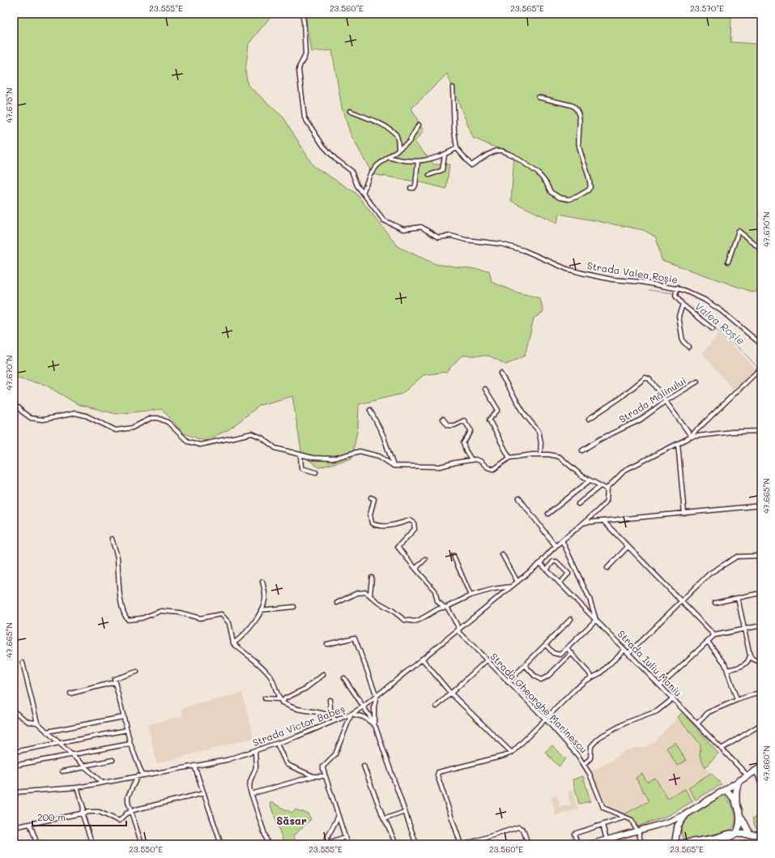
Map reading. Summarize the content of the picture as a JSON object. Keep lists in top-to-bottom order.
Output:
{
  "streets": {
    "street": [
      "Strada Valea Roșie",
      "Strada Mălinului",
      "Strada Iuliu Maniu",
      "Strada Gheorghe Marinescu",
      "Strada Victor Babeș"
    ]
  },
  "crossings": [
    ["Strada Iuliu Maniu", "Strada Victor Babeș"],
    ["Strada Gheorghe Marinescu", "Strada Victor Babeș"]
  ],
  "districts": ["Săsar"],
  "water": ["Valea Roșie"],
  "scale_bar": "200 m",
  "coordinates": [
    "23.555°E",
    "23.560°E",
    "23.565°E",
    "23.570°E",
    "47.675°N",
    "47.670°N",
    "47.665°N",
    "47.660°N",
    "23.550°E"
  ]
}
